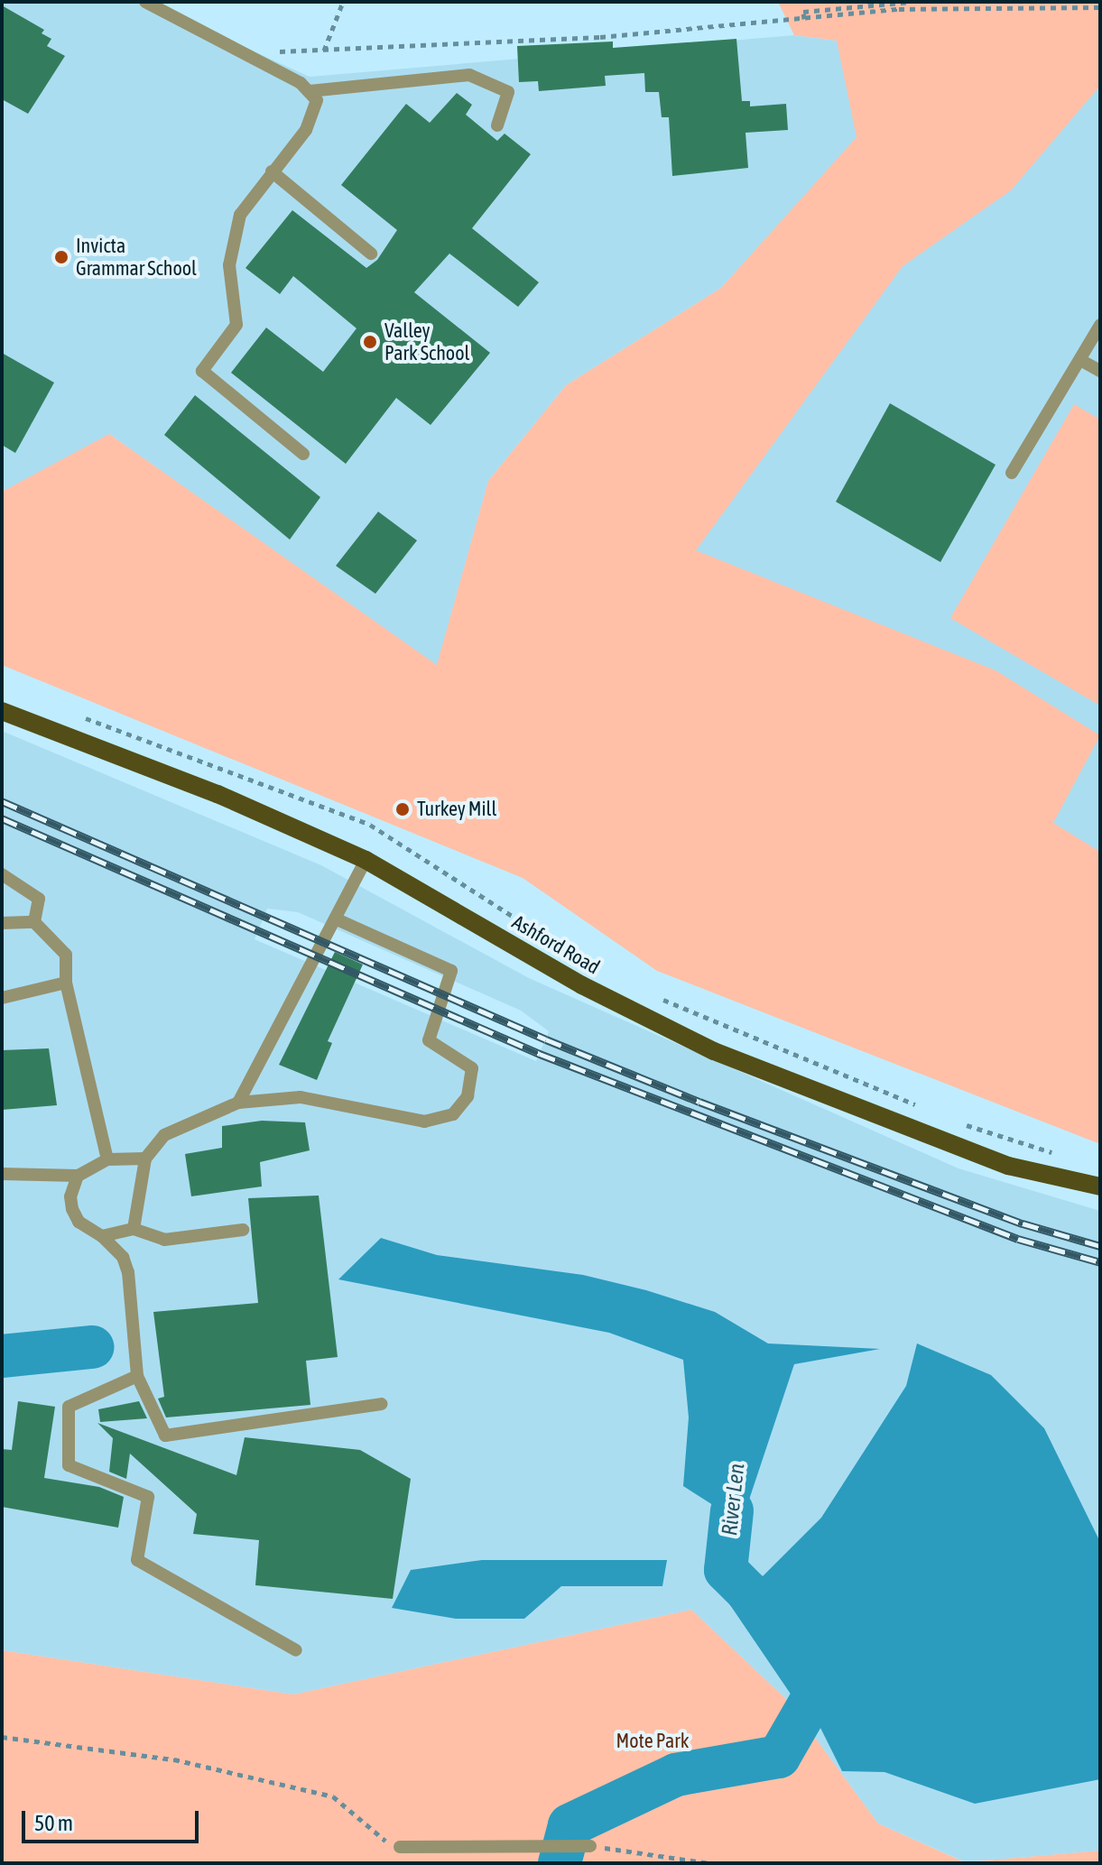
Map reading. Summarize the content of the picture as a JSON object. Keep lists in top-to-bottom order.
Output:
{
  "streets": {
    "main road": ["Ashford Road"]
  },
  "water": ["River Len"],
  "parks": ["Mote Park"],
  "places": ["Invicta Grammar School", "Valley Park School", "Turkey Mill"],
  "scale_bar": "50 m"
}
